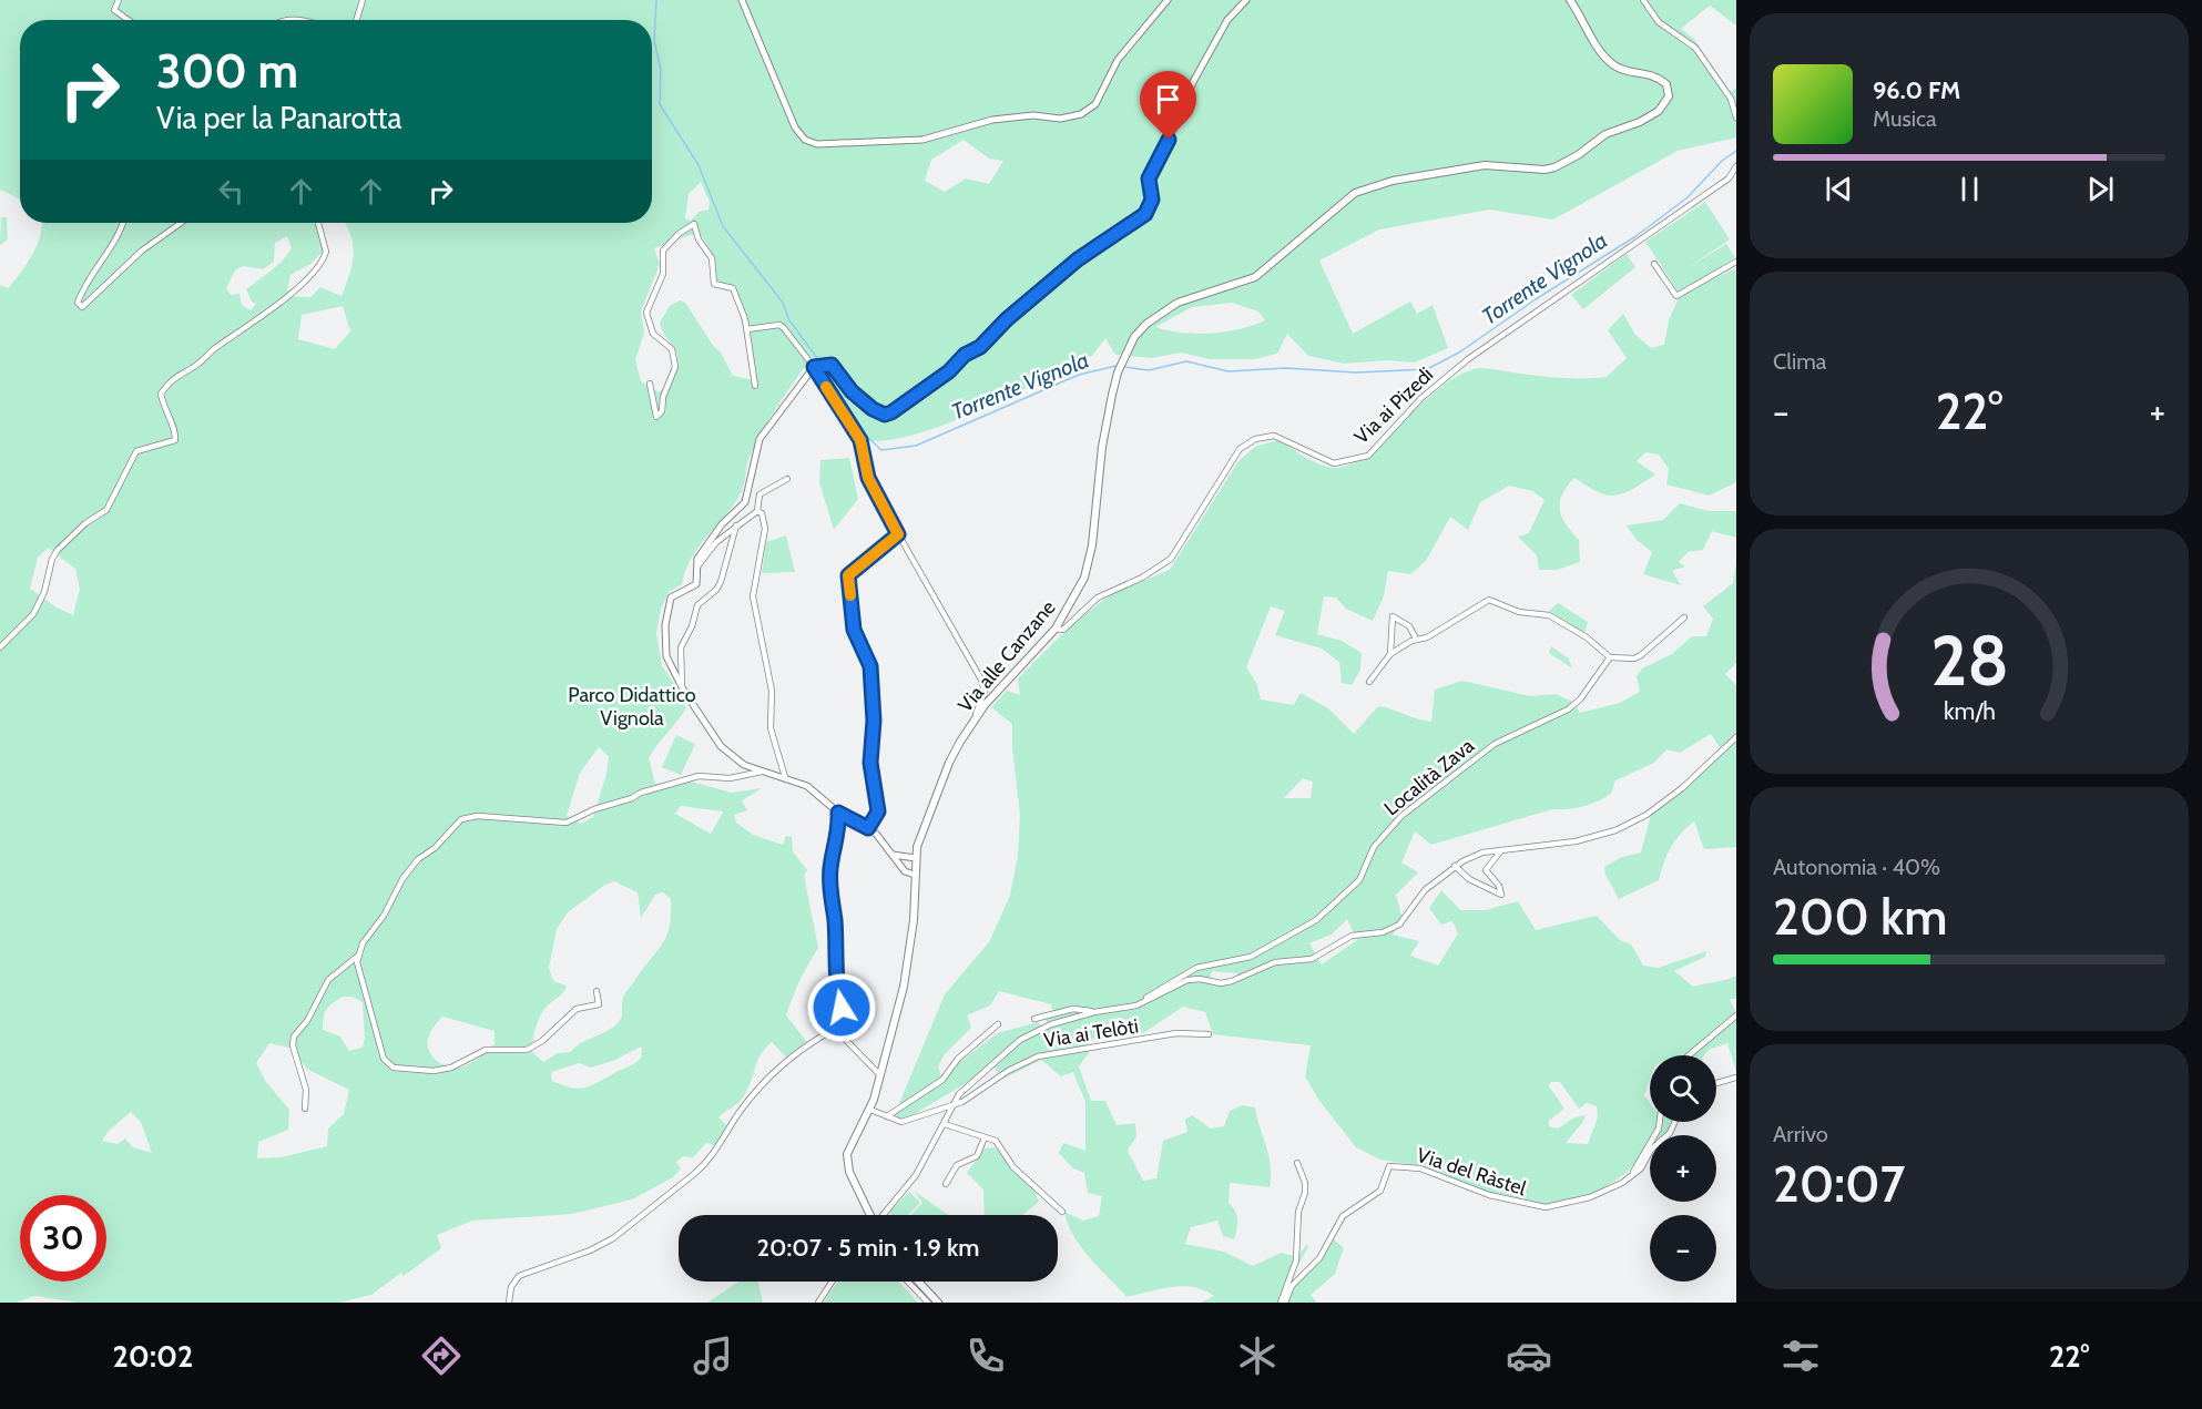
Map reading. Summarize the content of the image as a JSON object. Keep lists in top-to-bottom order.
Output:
{
  "streets": {
    "main road": ["Via alle Canzane"],
    "street": [
      "Via ai Pizedi",
      "Località Zava",
      "Via ai Telòti",
      "Via del Ràstel"
    ]
  },
  "crossings": [
    ["Via ai Pizedi", "Via alle Canzane"]
  ],
  "water": ["Torrente Vignola"],
  "parks": ["Parco Didattico Vignola"],
  "page": {
    "turn": ["300 m", "Via per la Panarotta"],
    "song": ["96.0 FM", "Musica"],
    "tile": [
      "Clima",
      ["Autonomia · 40%", "200 km"],
      ["Arrivo", "20:07"]
    ],
    "heat": ["−", "22°", "+"],
    "map_buttons": ["+", "−"],
    "limit": "30",
    "trip": "20:07 · 5 min · 1.9 km",
    "tabs": ["20:02", "22°"],
    "gauge": ["28", "km/h"]
  }
}
